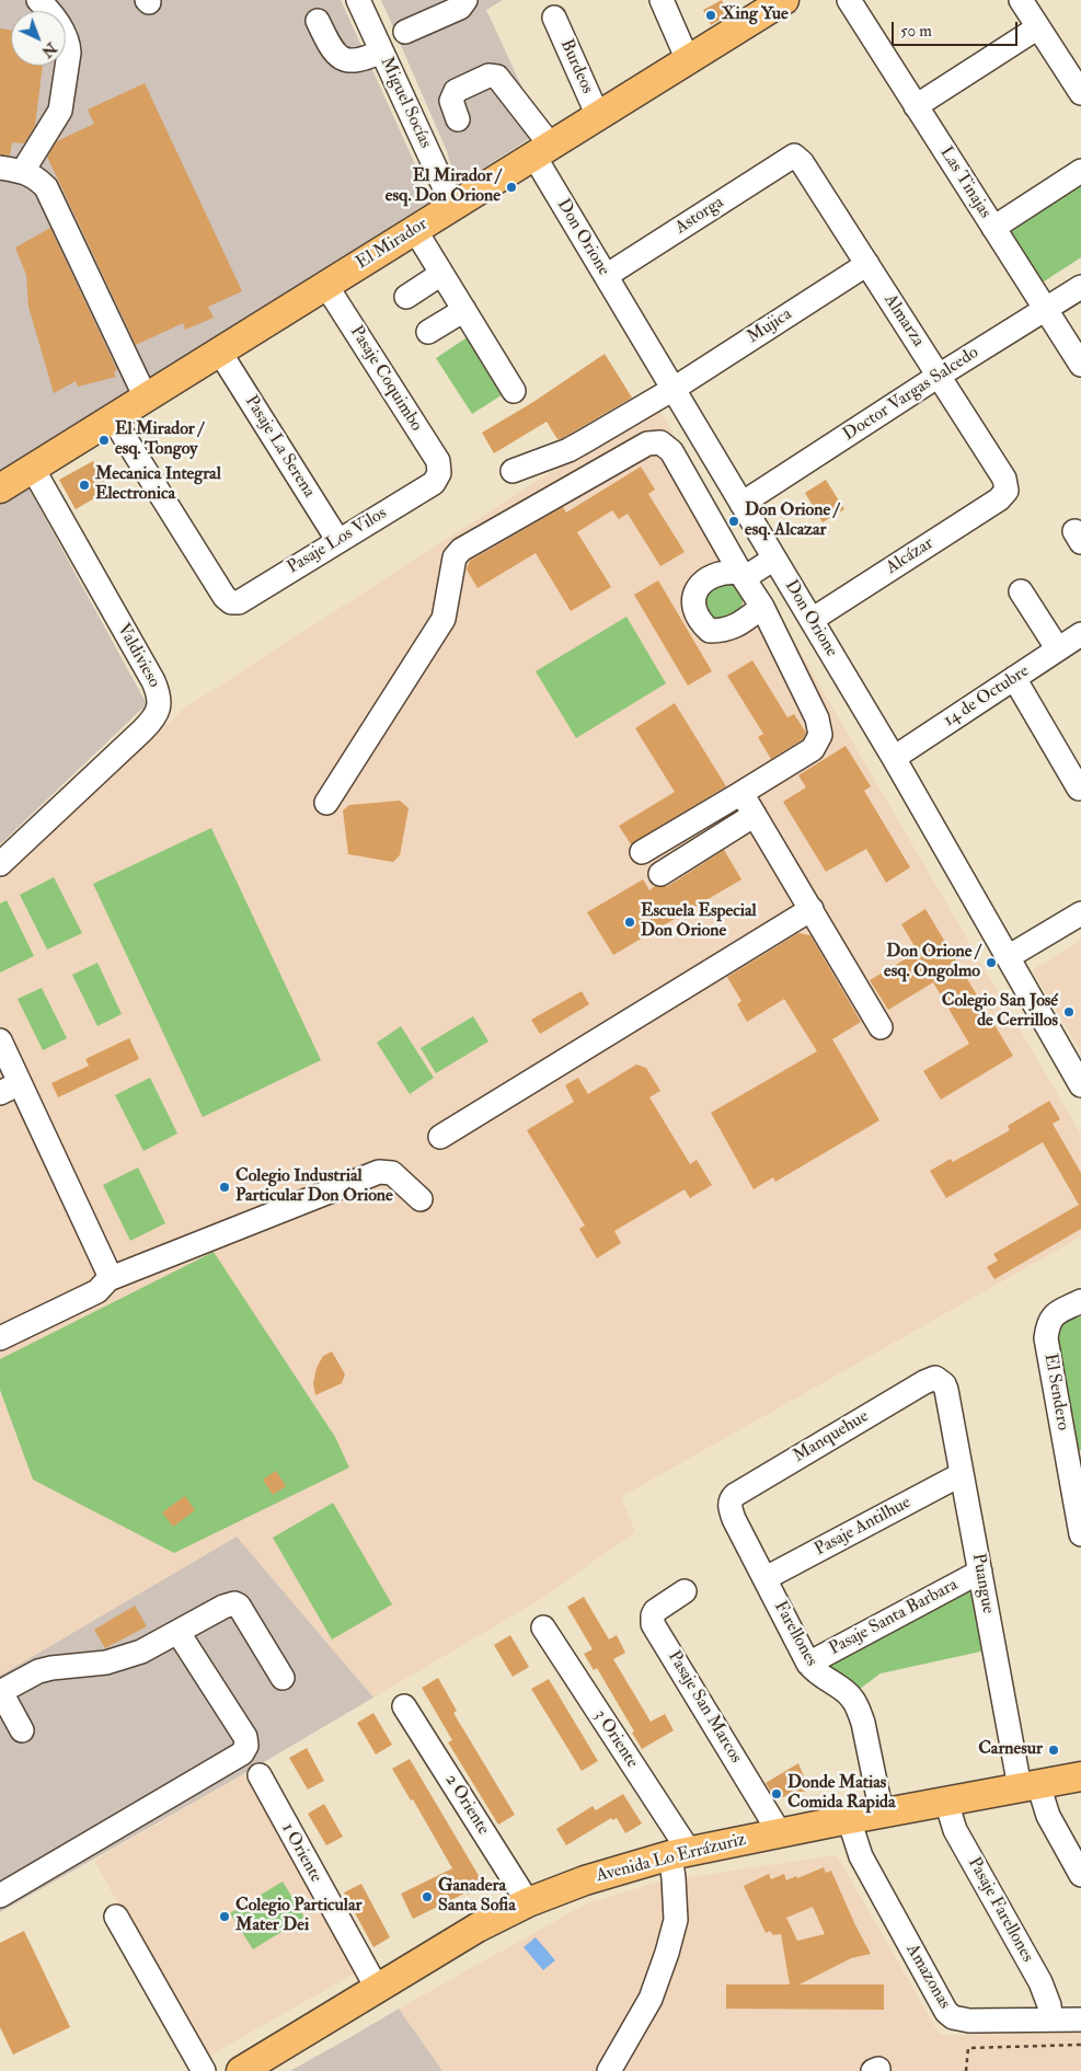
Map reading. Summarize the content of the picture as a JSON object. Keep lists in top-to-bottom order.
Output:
{
  "streets": {
    "main road": ["El Mirador", "Avenida Lo Errázuriz"],
    "street": [
      "Burdeos",
      "Miguel Socías",
      "Las Tinajas",
      "Astorga",
      "Don Orione",
      "Almarza",
      "Mujica",
      "Pasaje Coquimbo",
      "Doctor Vargas Salcedo",
      "Pasaje La Serena",
      "Pasaje Los Vilos",
      "Alcázar",
      "Valdivieso",
      "14 de Octubre",
      "El Sendero",
      "Manquehue",
      "Pasaje Antilhue",
      "Puangue",
      "Pasaje Santa Barbara",
      "Farellones",
      "Pasaje San Marcos",
      "3 Oriente",
      "2 Oriente",
      "1 Oriente",
      "Pasaje Farellones",
      "Amazonas"
    ]
  },
  "crossings": [
    ["Burdeos", "El Mirador"],
    ["Miguel Socías", "El Mirador"],
    ["Las Tinajas", "Doctor Vargas Salcedo"],
    ["Astorga", "Don Orione"],
    ["Astorga", "Almarza"],
    ["Don Orione", "El Mirador"],
    ["Don Orione", "Mujica"],
    ["Don Orione", "Doctor Vargas Salcedo"],
    ["Don Orione", "Alcázar"],
    ["Don Orione", "14 de Octubre"],
    ["El Mirador", "Pasaje Coquimbo"],
    ["El Mirador", "Pasaje La Serena"],
    ["El Mirador", "Pasaje Los Vilos"],
    ["El Mirador", "Valdivieso"],
    ["Almarza", "Mujica"],
    ["Almarza", "Doctor Vargas Salcedo"],
    ["Almarza", "Alcázar"],
    ["Pasaje Coquimbo", "Pasaje Los Vilos"],
    ["Pasaje La Serena", "Pasaje Los Vilos"],
    ["Manquehue", "Puangue"],
    ["Manquehue", "Farellones"],
    ["Pasaje Antilhue", "Puangue"],
    ["Pasaje Antilhue", "Farellones"],
    ["Puangue", "Pasaje Santa Barbara"],
    ["Puangue", "Avenida Lo Errázuriz"],
    ["Pasaje Santa Barbara", "Farellones"],
    ["Farellones", "Avenida Lo Errázuriz"],
    ["Pasaje San Marcos", "Avenida Lo Errázuriz"],
    ["3 Oriente", "Avenida Lo Errázuriz"],
    ["2 Oriente", "Avenida Lo Errázuriz"],
    ["1 Oriente", "Avenida Lo Errázuriz"],
    ["Avenida Lo Errázuriz", "Pasaje Farellones"],
    ["Avenida Lo Errázuriz", "Amazonas"],
    ["Pasaje Farellones", "Amazonas"]
  ],
  "places": [
    "Xing Yue",
    "El Mirador / esq. Don Orione",
    "El Mirador / esq. Tongoy",
    "Mecanica Integral Electronica",
    "Don Orione / esq. Alcazar",
    "Escuela Especial Don Orione",
    "Don Orione / esq. Ongolmo",
    "Colegio San José de Cerrillos",
    "Colegio Industrial Particular Don Orione",
    "Carnesur",
    "Donde Matias Comida Rapida",
    "Ganadera Santa Sofia",
    "Colegio Particular Mater Dei"
  ],
  "scale_bar": "50 m",
  "north": "bottom right"
}
